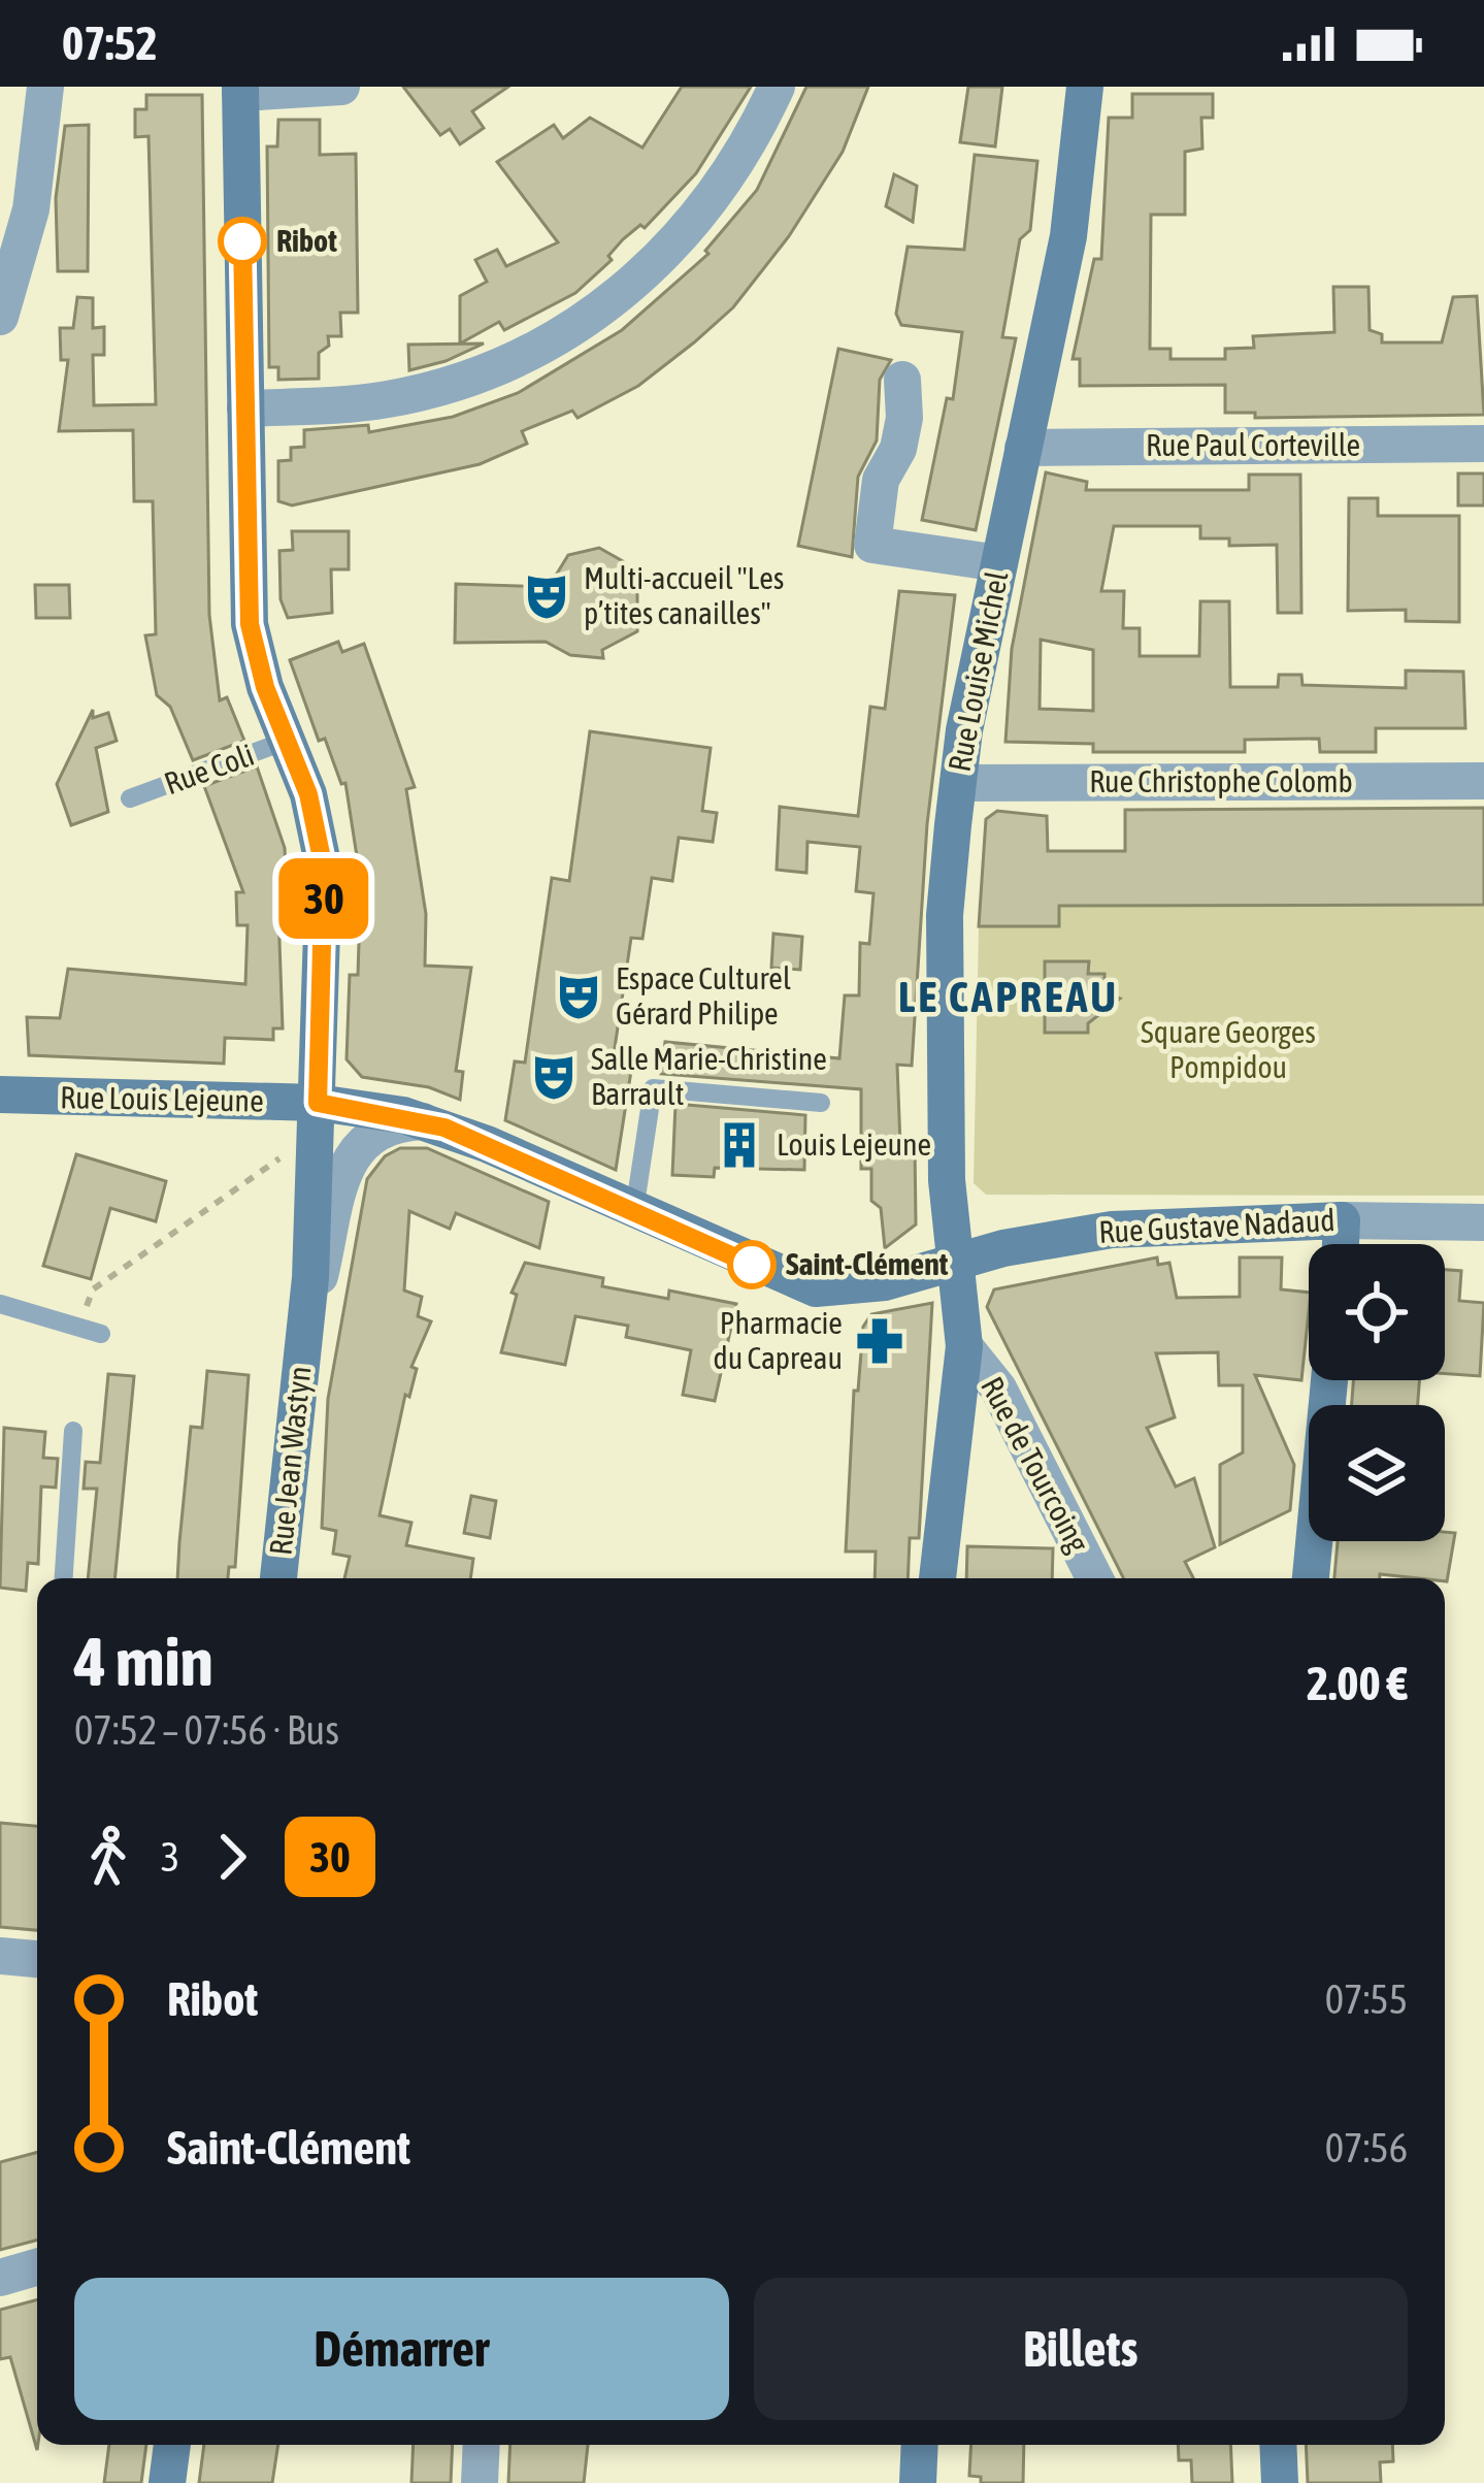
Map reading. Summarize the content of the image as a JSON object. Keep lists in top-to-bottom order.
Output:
{
  "streets": {
    "street": [
      "Rue Paul Corteville",
      "Rue Louise Michel",
      "Rue Coli",
      "Rue Christophe Colomb",
      "Rue Louis Lejeune",
      "Rue Gustave Nadaud",
      "Rue Jean Wastyn",
      "Rue de Tourcoing"
    ]
  },
  "crossings": [
    ["Rue Paul Corteville", "Rue Louise Michel"],
    ["Rue Louise Michel", "Rue Christophe Colomb"],
    ["Rue Louise Michel", "Rue Louis Lejeune"],
    ["Rue Louise Michel", "Rue Gustave Nadaud"],
    ["Rue Louise Michel", "Rue de Tourcoing"],
    ["Rue Coli", "Rue Louis Lejeune"],
    ["Rue Coli", "Rue Jean Wastyn"],
    ["Rue Louis Lejeune", "Rue Gustave Nadaud"],
    ["Rue Louis Lejeune", "Rue Jean Wastyn"]
  ],
  "districts": ["LE CAPREAU"],
  "parks": ["Square Georges Pompidou"],
  "places": {
    "other": ["Ribot", "Saint-Clément"],
    "theatre": ["Multi-accueil \"Les p’tites canailles\"", "Espace Culturel Gérard Philipe", "Salle Marie-Christine Barrault"],
    "building": ["Louis Lejeune"],
    "pharmacy": ["Pharmacie du Capreau"]
  },
  "lines": ["bus line 30"],
  "page": {
    "status": "07:52",
    "on_map": "30",
    "heading": ["4 min", "07:52 – 07:56 · Bus", "2.00 €"],
    "legs": ["3", "30"],
    "list": [
      {
        "name": "Ribot",
        "value": "07:55"
      },
      {
        "name": "Saint-Clément",
        "value": "07:56"
      }
    ],
    "buttons": ["Démarrer", "Billets"]
  }
}
